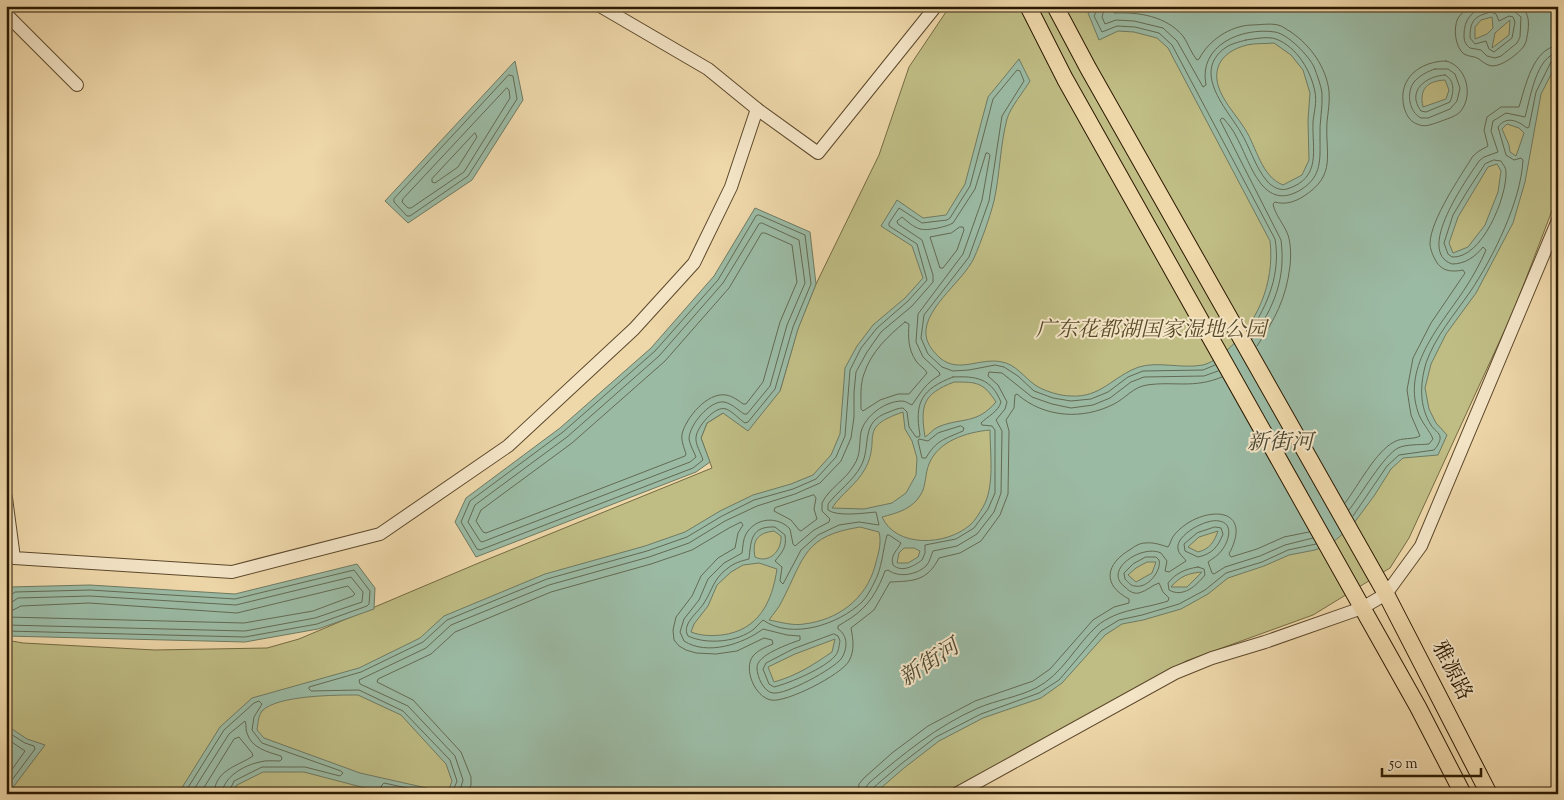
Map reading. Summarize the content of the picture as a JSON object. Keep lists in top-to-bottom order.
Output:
{
  "streets": {
    "main road": ["雅源路"]
  },
  "water": ["新街河"],
  "parks": ["广东花都湖国家湿地公园"],
  "scale_bar": "50 m"
}
